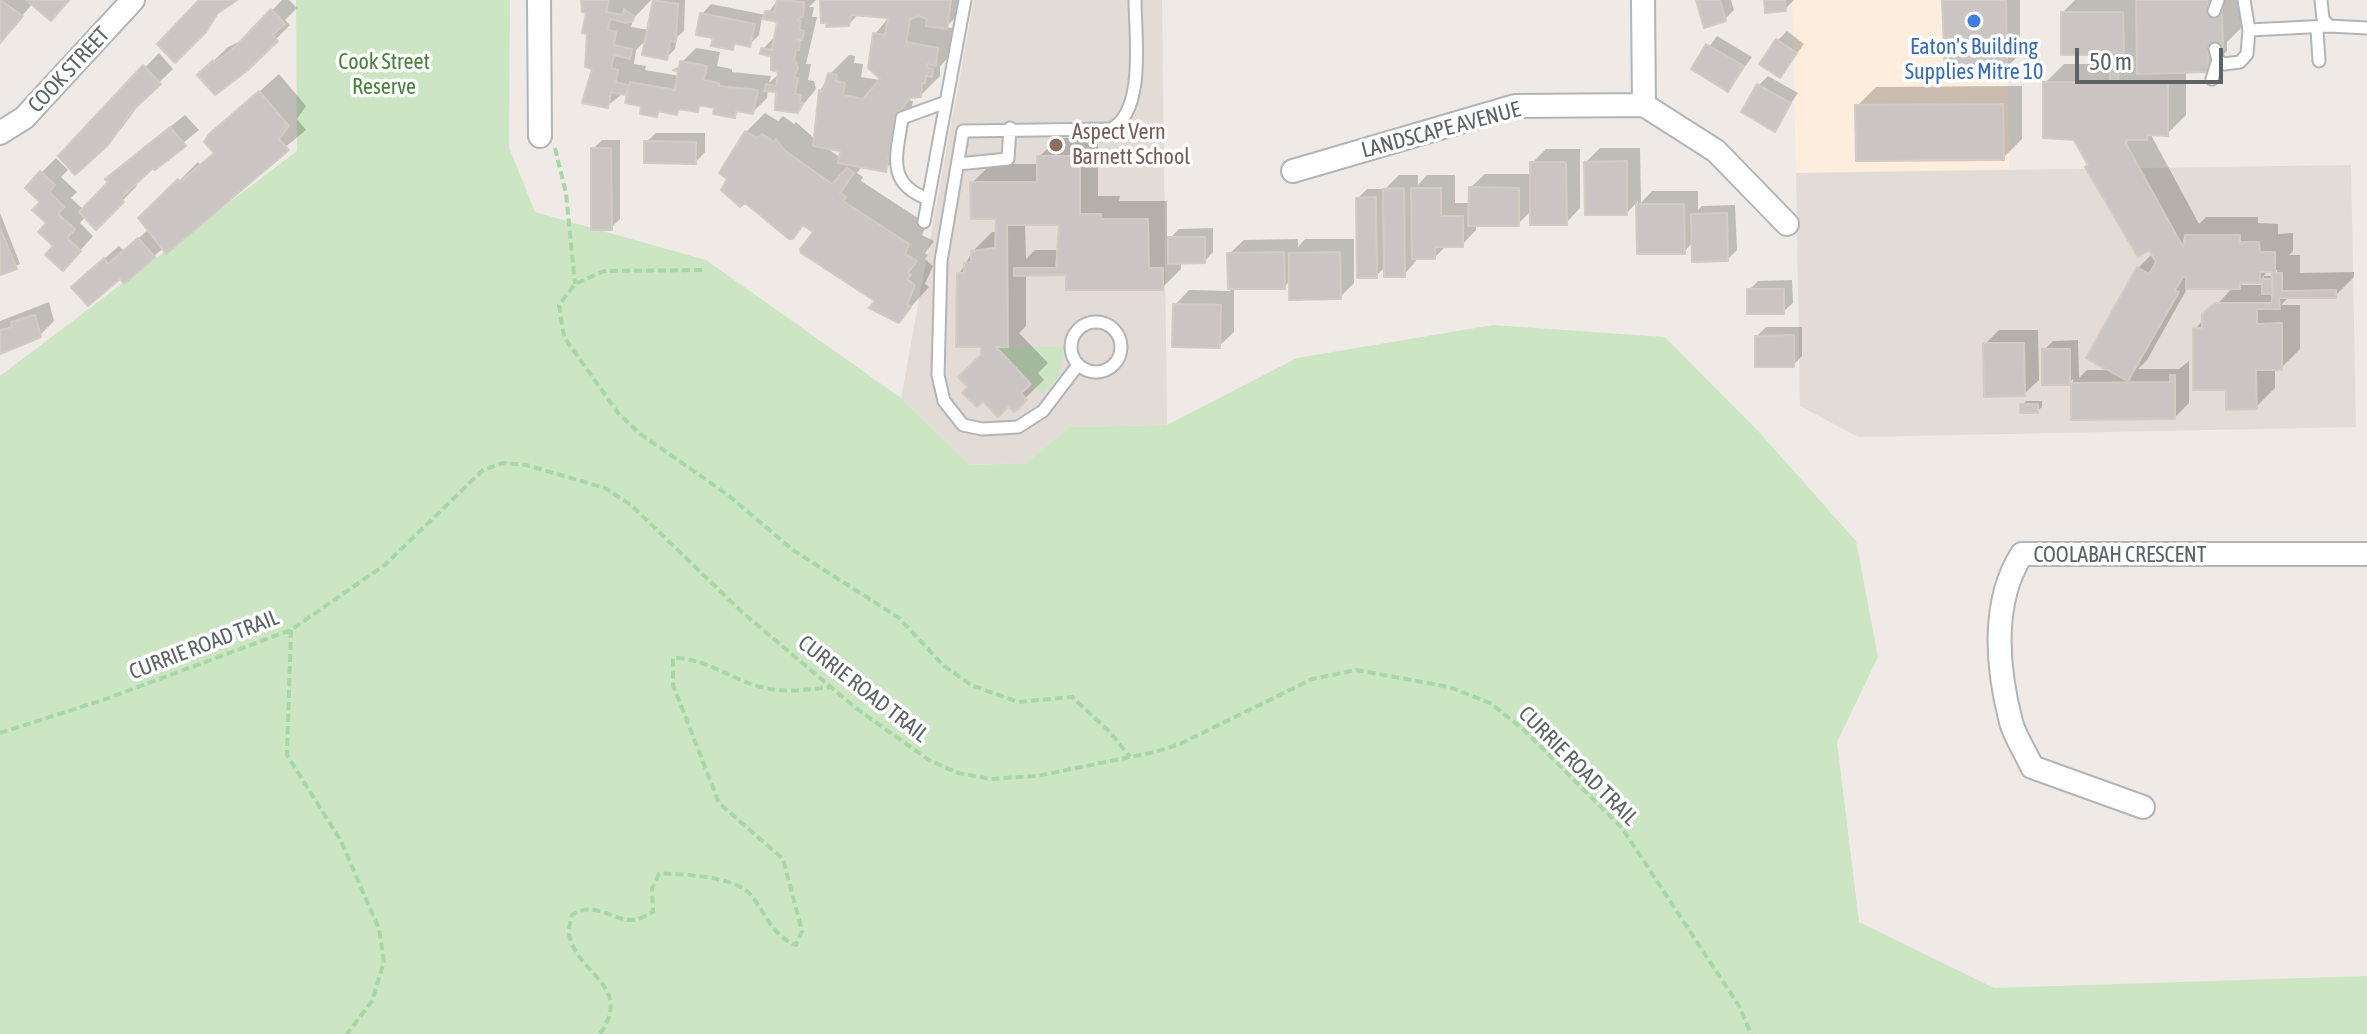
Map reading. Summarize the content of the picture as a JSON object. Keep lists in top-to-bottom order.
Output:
{
  "streets": {
    "street": ["COOK STREET", "LANDSCAPE AVENUE", "COOLABAH CRESCENT"],
    "path": ["CURRIE ROAD TRAIL"]
  },
  "parks": ["Cook Street Reserve"],
  "places": ["Eaton's Building Supplies Mitre 10", "Aspect Vern Barnett School"],
  "scale_bar": "50 m"
}
